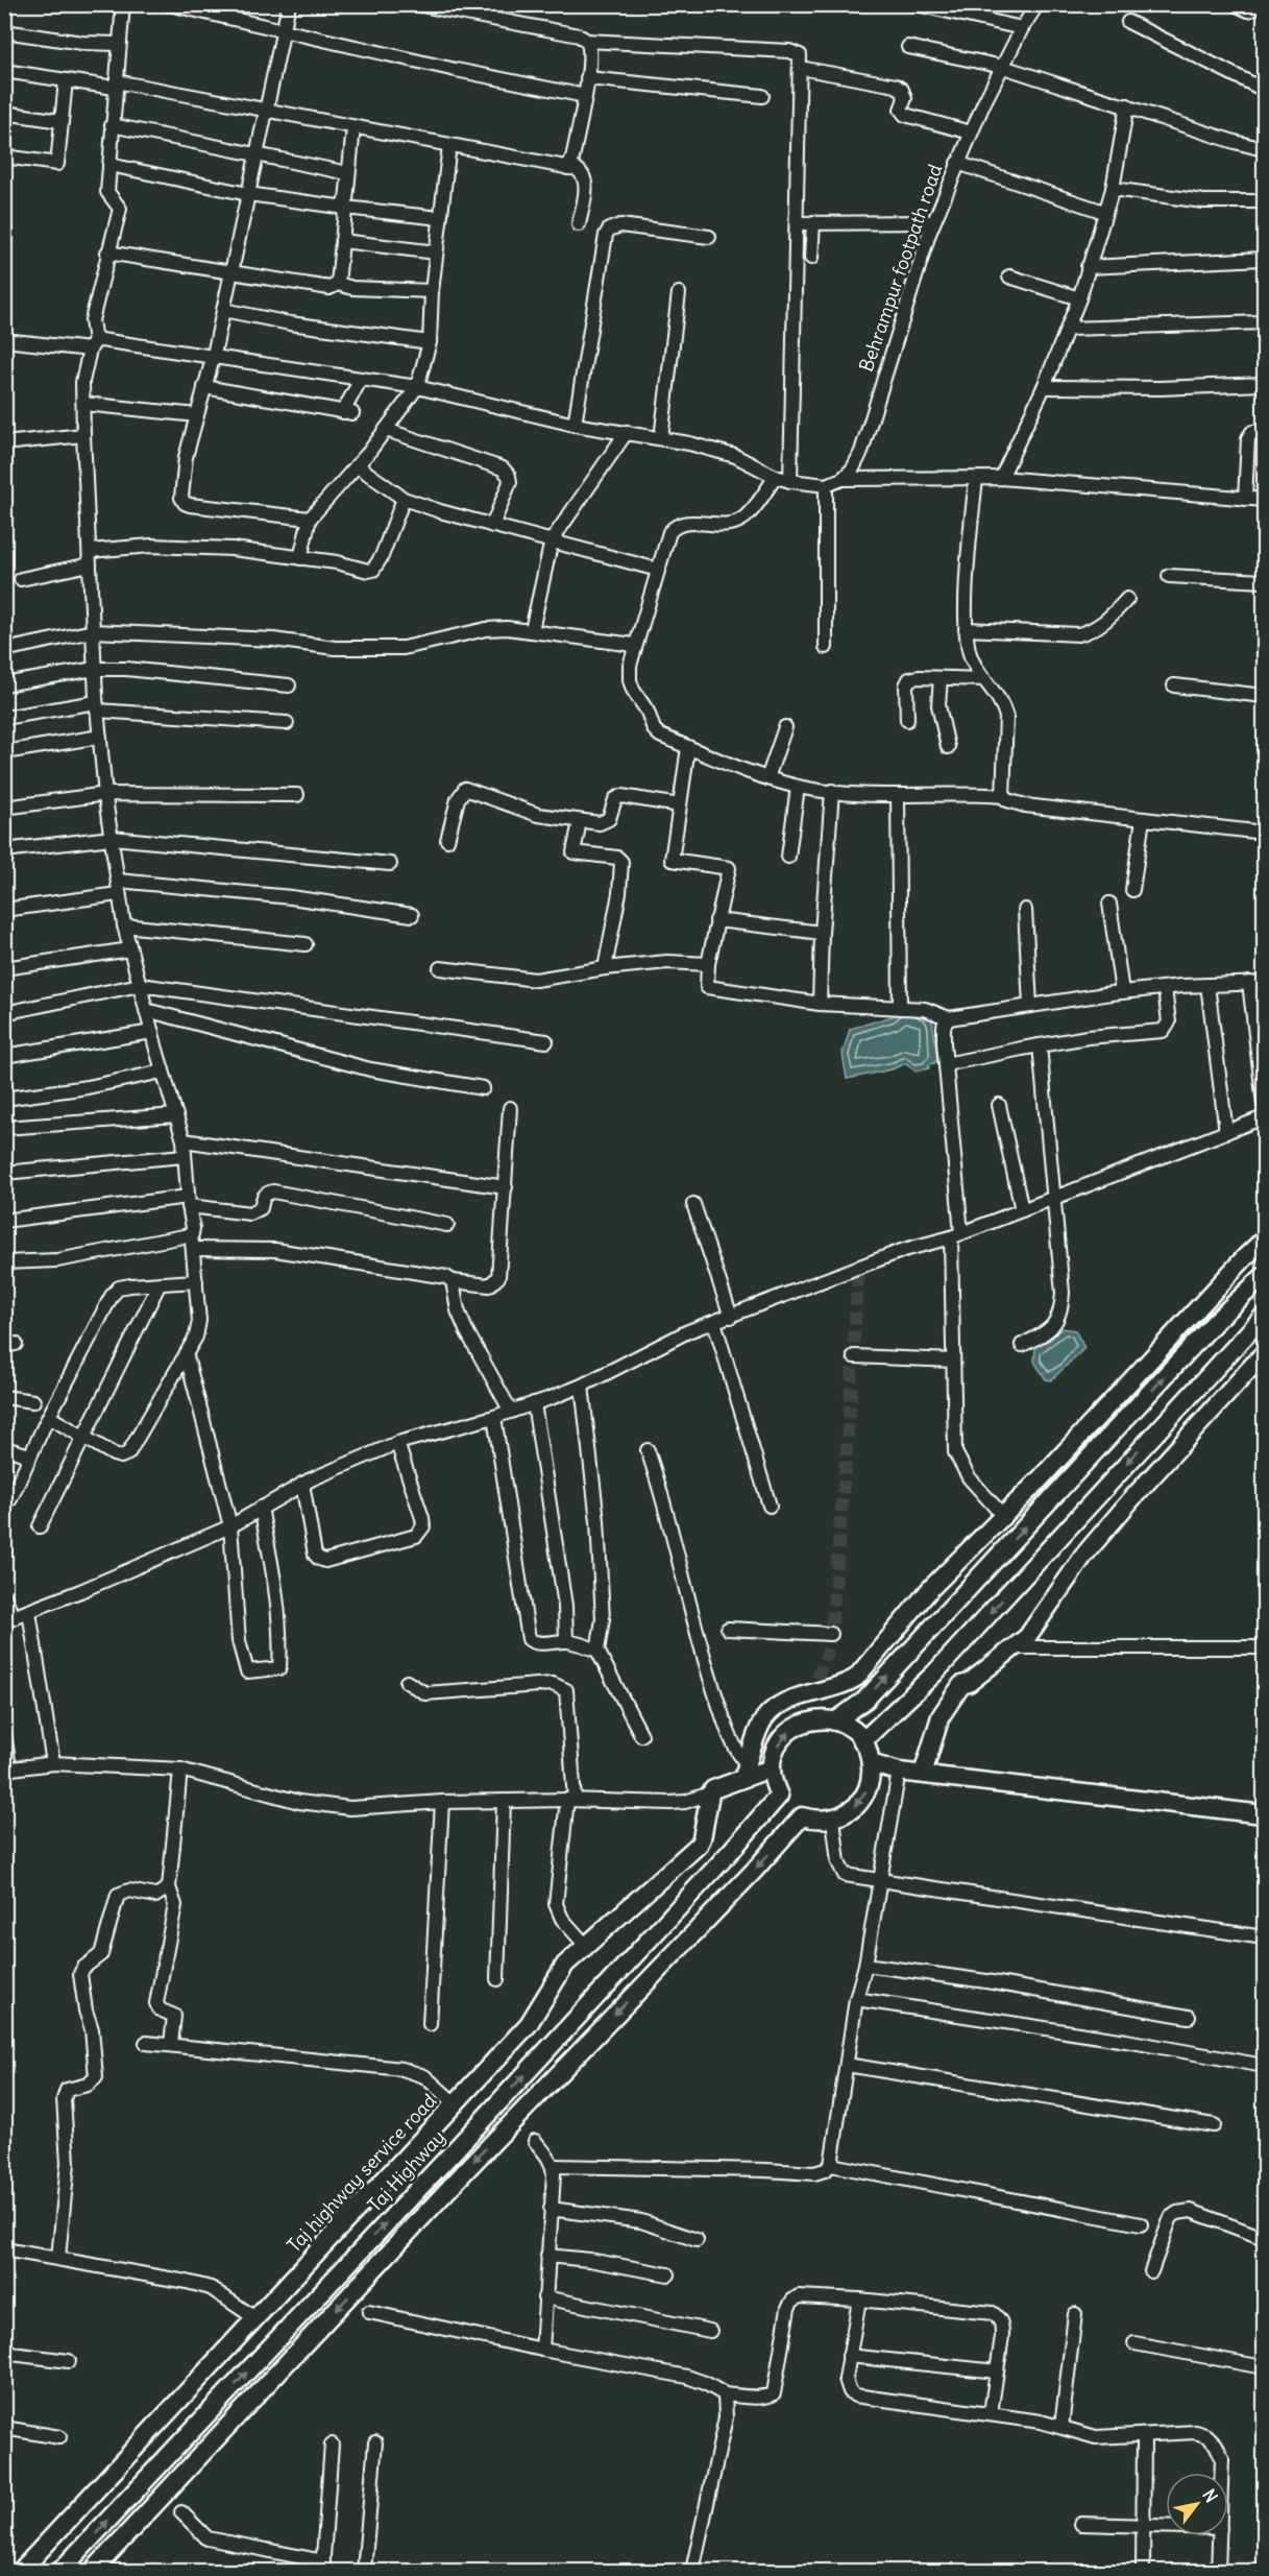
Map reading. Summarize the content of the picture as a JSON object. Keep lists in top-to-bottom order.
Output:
{
  "streets": {
    "main road": ["Taj Highway", "Taj highway service road"],
    "street": ["Behrampur footpath road"]
  },
  "north": "top right"
}
